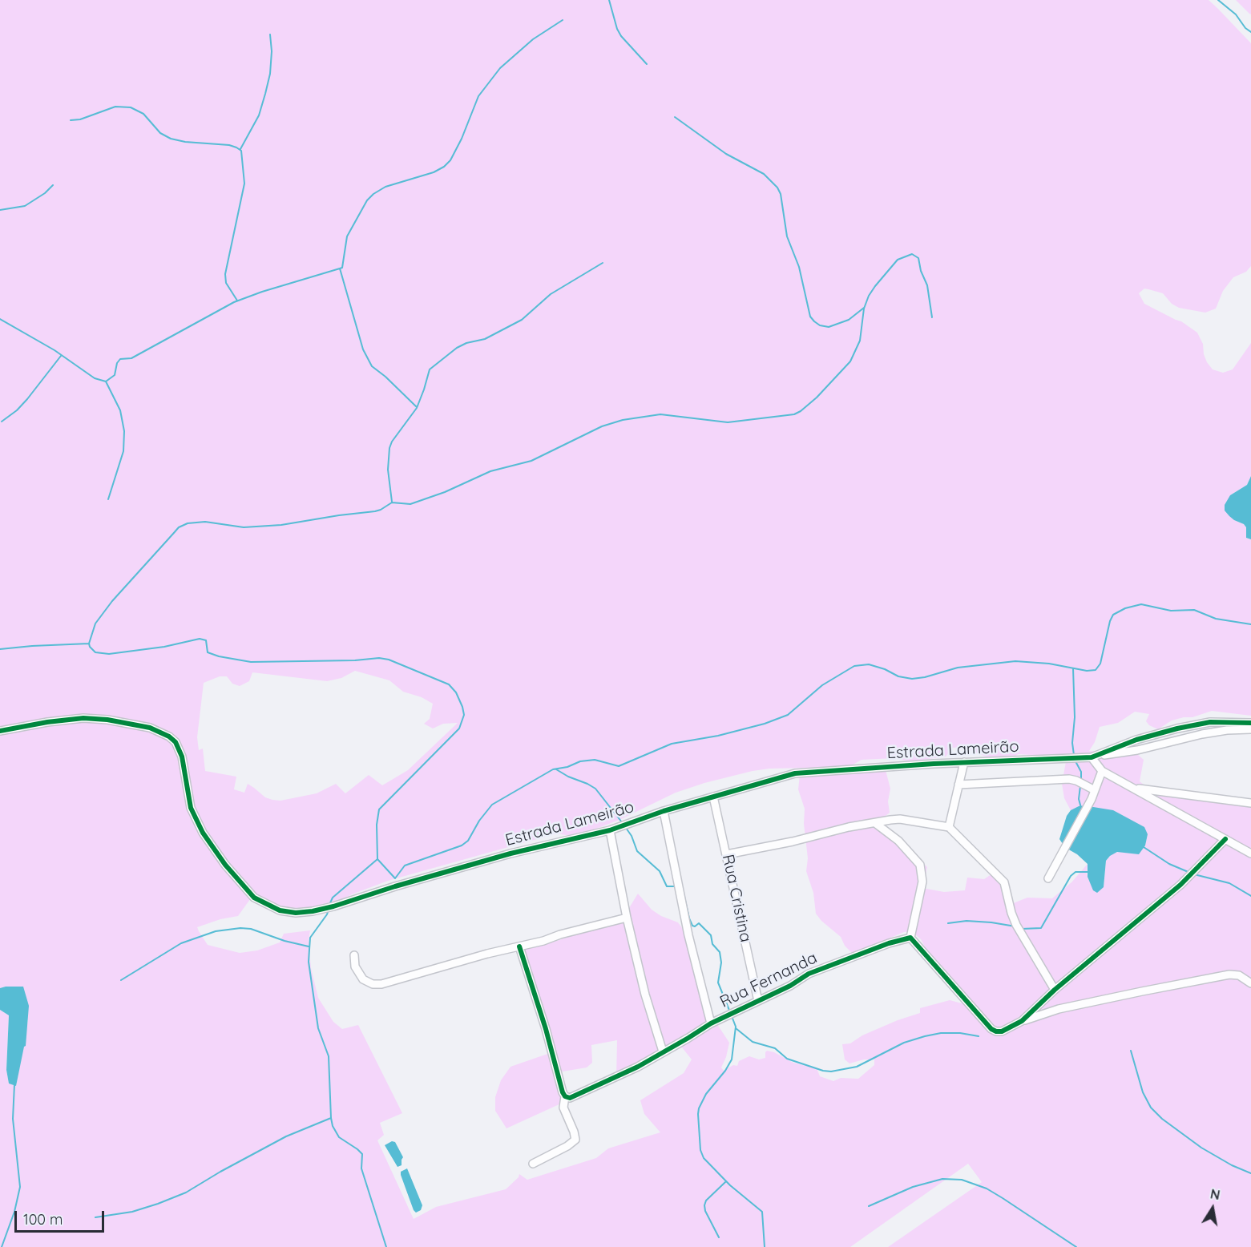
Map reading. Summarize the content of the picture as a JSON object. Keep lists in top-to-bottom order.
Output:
{
  "streets": {
    "street": ["Estrada Lameirão", "Rua Cristina", "Rua Fernanda"]
  },
  "crossings": [
    ["Estrada Lameirão", "Rua Cristina"],
    ["Rua Cristina", "Rua Fernanda"]
  ],
  "scale_bar": "100 m",
  "north": "top"
}
